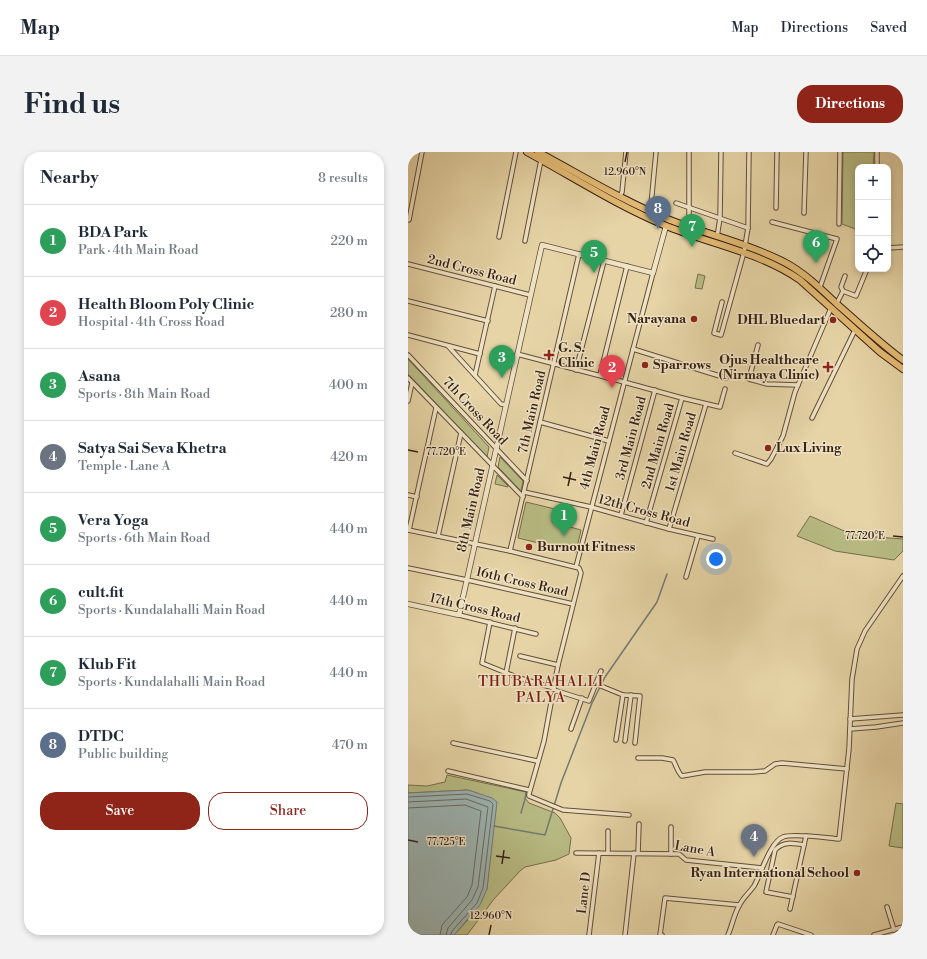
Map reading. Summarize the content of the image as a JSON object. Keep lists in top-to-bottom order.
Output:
{
  "streets": {
    "street": [
      "2nd Cross Road",
      "7th Cross Road",
      "7th Main Road",
      "3rd Main Road",
      "2nd Main Road",
      "4th Main Road",
      "1st Main Road",
      "8th Main Road",
      "12th Cross Road",
      "16th Cross Road",
      "17th Cross Road",
      "Lane A",
      "Lane D"
    ]
  },
  "crossings": [
    ["2nd Cross Road", "8th Main Road"],
    ["7th Cross Road", "7th Main Road"],
    ["7th Cross Road", "8th Main Road"],
    ["7th Main Road", "8th Main Road"],
    ["7th Main Road", "12th Cross Road"],
    ["3rd Main Road", "12th Cross Road"],
    ["2nd Main Road", "12th Cross Road"],
    ["4th Main Road", "12th Cross Road"],
    ["4th Main Road", "16th Cross Road"],
    ["1st Main Road", "12th Cross Road"],
    ["8th Main Road", "16th Cross Road"],
    ["8th Main Road", "17th Cross Road"],
    ["Lane A", "Lane D"]
  ],
  "districts": ["THUBARAHALLI PALYA"],
  "places": {
    "other": [
      "Narayana",
      "DHL Bluedart",
      "Sparrows",
      "Lux Living",
      "Burnout Fitness",
      "Ryan International School"
    ],
    "health": ["G. S. Clinic", "Ojus Healthcare (Nirmaya Clinic)"]
  },
  "page": {
    "header": "Map",
    "nav": ["Map", "Directions", "Saved"],
    "buttons": [
      "Directions",
      ["Save", "Share"]
    ],
    "title": "Find us",
    "heading": ["Nearby", "8 results"],
    "map_buttons": ["+", "−"],
    "pins": [
      "8",
      "7",
      "6",
      "5",
      "3",
      "2",
      "1",
      "4"
    ],
    "list": [
      {
        "mark": "1",
        "name": "BDA Park",
        "note": "Park · 4th Main Road",
        "value": "220 m"
      },
      {
        "mark": "2",
        "name": "Health Bloom Poly Clinic",
        "note": "Hospital · 4th Cross Road",
        "value": "280 m"
      },
      {
        "mark": "3",
        "name": "Asana",
        "note": "Sports · 8th Main Road",
        "value": "400 m"
      },
      {
        "mark": "4",
        "name": "Satya Sai Seva Khetra",
        "note": "Temple · Lane A",
        "value": "420 m"
      },
      {
        "mark": "5",
        "name": "Vera Yoga",
        "note": "Sports · 6th Main Road",
        "value": "440 m"
      },
      {
        "mark": "6",
        "name": "cult.fit",
        "note": "Sports · Kundalahalli Main Road",
        "value": "440 m"
      },
      {
        "mark": "7",
        "name": "Klub Fit",
        "note": "Sports · Kundalahalli Main Road",
        "value": "440 m"
      },
      {
        "mark": "8",
        "name": "DTDC",
        "note": "Public building",
        "value": "470 m"
      }
    ]
  },
  "coordinates": ["12.960°N", "77.720°E", "77.725°E"]
}
